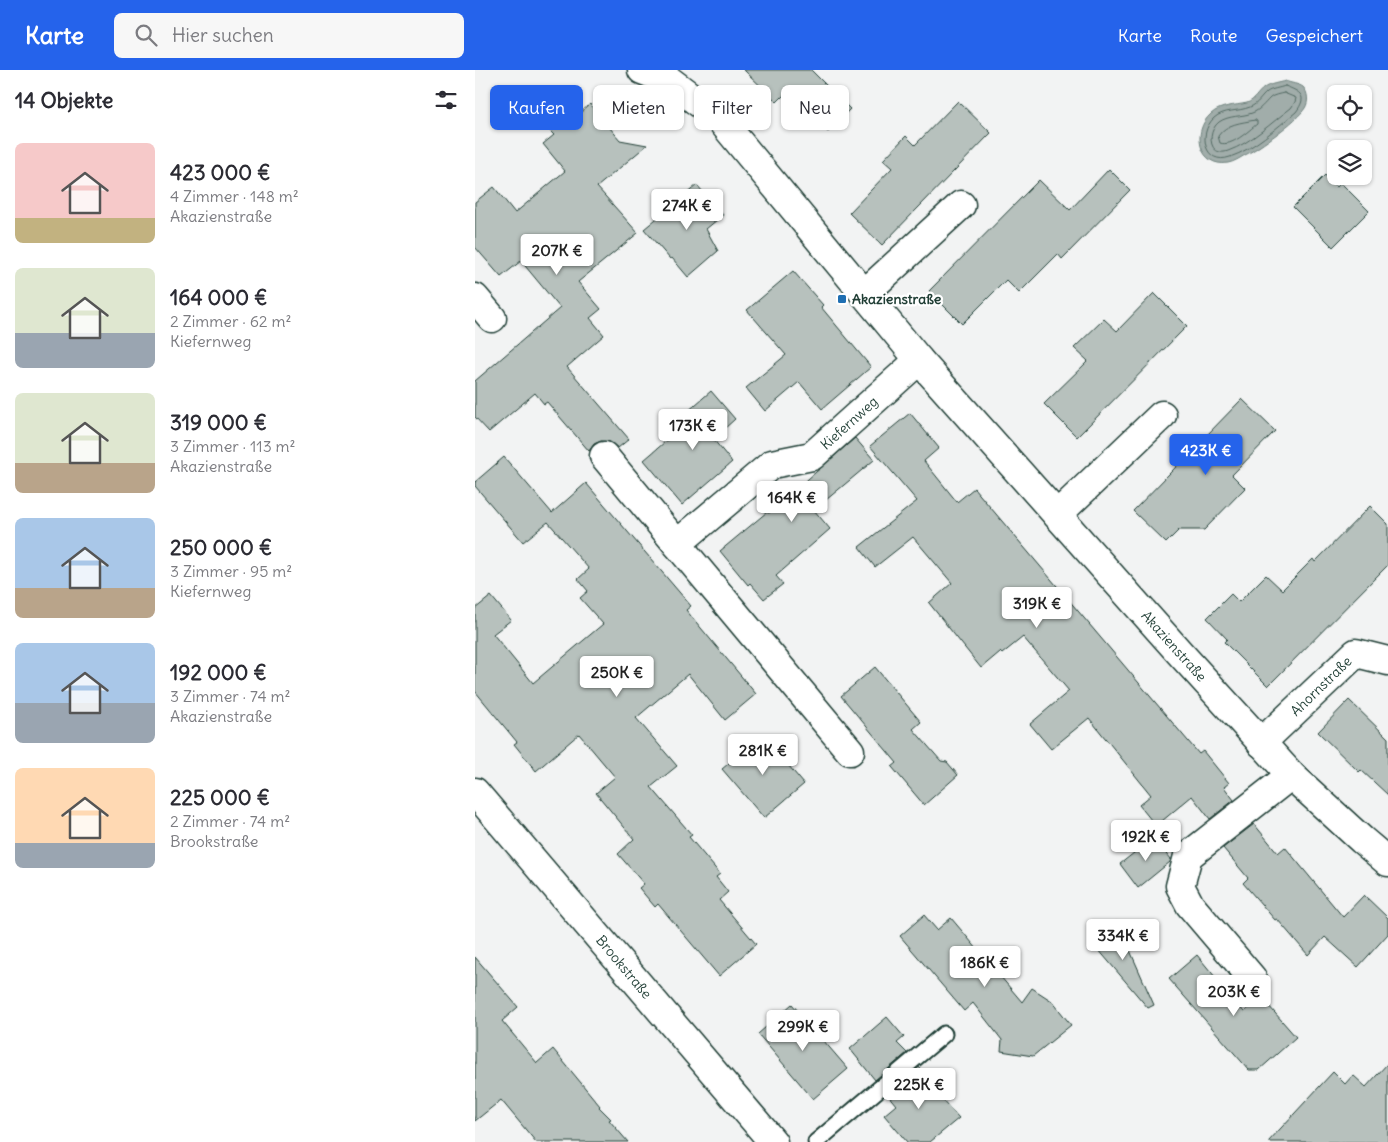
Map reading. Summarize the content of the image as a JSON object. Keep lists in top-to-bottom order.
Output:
{
  "streets": {
    "street": [
      "Kiefernweg",
      "Akazienstraße",
      "Ahornstraße",
      "Brookstraße"
    ]
  },
  "crossings": [
    ["Kiefernweg", "Akazienstraße"],
    ["Akazienstraße", "Ahornstraße"]
  ],
  "places": {
    "transit": ["Akazienstraße"]
  },
  "page": {
    "header": "Karte",
    "search": "Hier suchen",
    "nav": ["Karte", "Route", "Gespeichert"],
    "heading": "14 Objekte",
    "chip": [
      "Kaufen",
      "Mieten",
      "Filter",
      "Neu"
    ],
    "list": [
      {
        "name": "423 000 €",
        "note": "4 Zimmer · 148 m² · Akazienstraße"
      },
      {
        "name": "164 000 €",
        "note": "2 Zimmer · 62 m² · Kiefernweg"
      },
      {
        "name": "319 000 €",
        "note": "3 Zimmer · 113 m² · Akazienstraße"
      },
      {
        "name": "250 000 €",
        "note": "3 Zimmer · 95 m² · Kiefernweg"
      },
      {
        "name": "192 000 €",
        "note": "3 Zimmer · 74 m² · Akazienstraße"
      },
      {
        "name": "225 000 €",
        "note": "2 Zimmer · 74 m² · Brookstraße"
      }
    ],
    "price": [
      "274K €",
      "207K €",
      "173K €",
      "423K €",
      "164K €",
      "319K €",
      "250K €",
      "281K €",
      "192K €",
      "334K €",
      "186K €",
      "203K €",
      "299K €",
      "225K €"
    ]
  }
}
